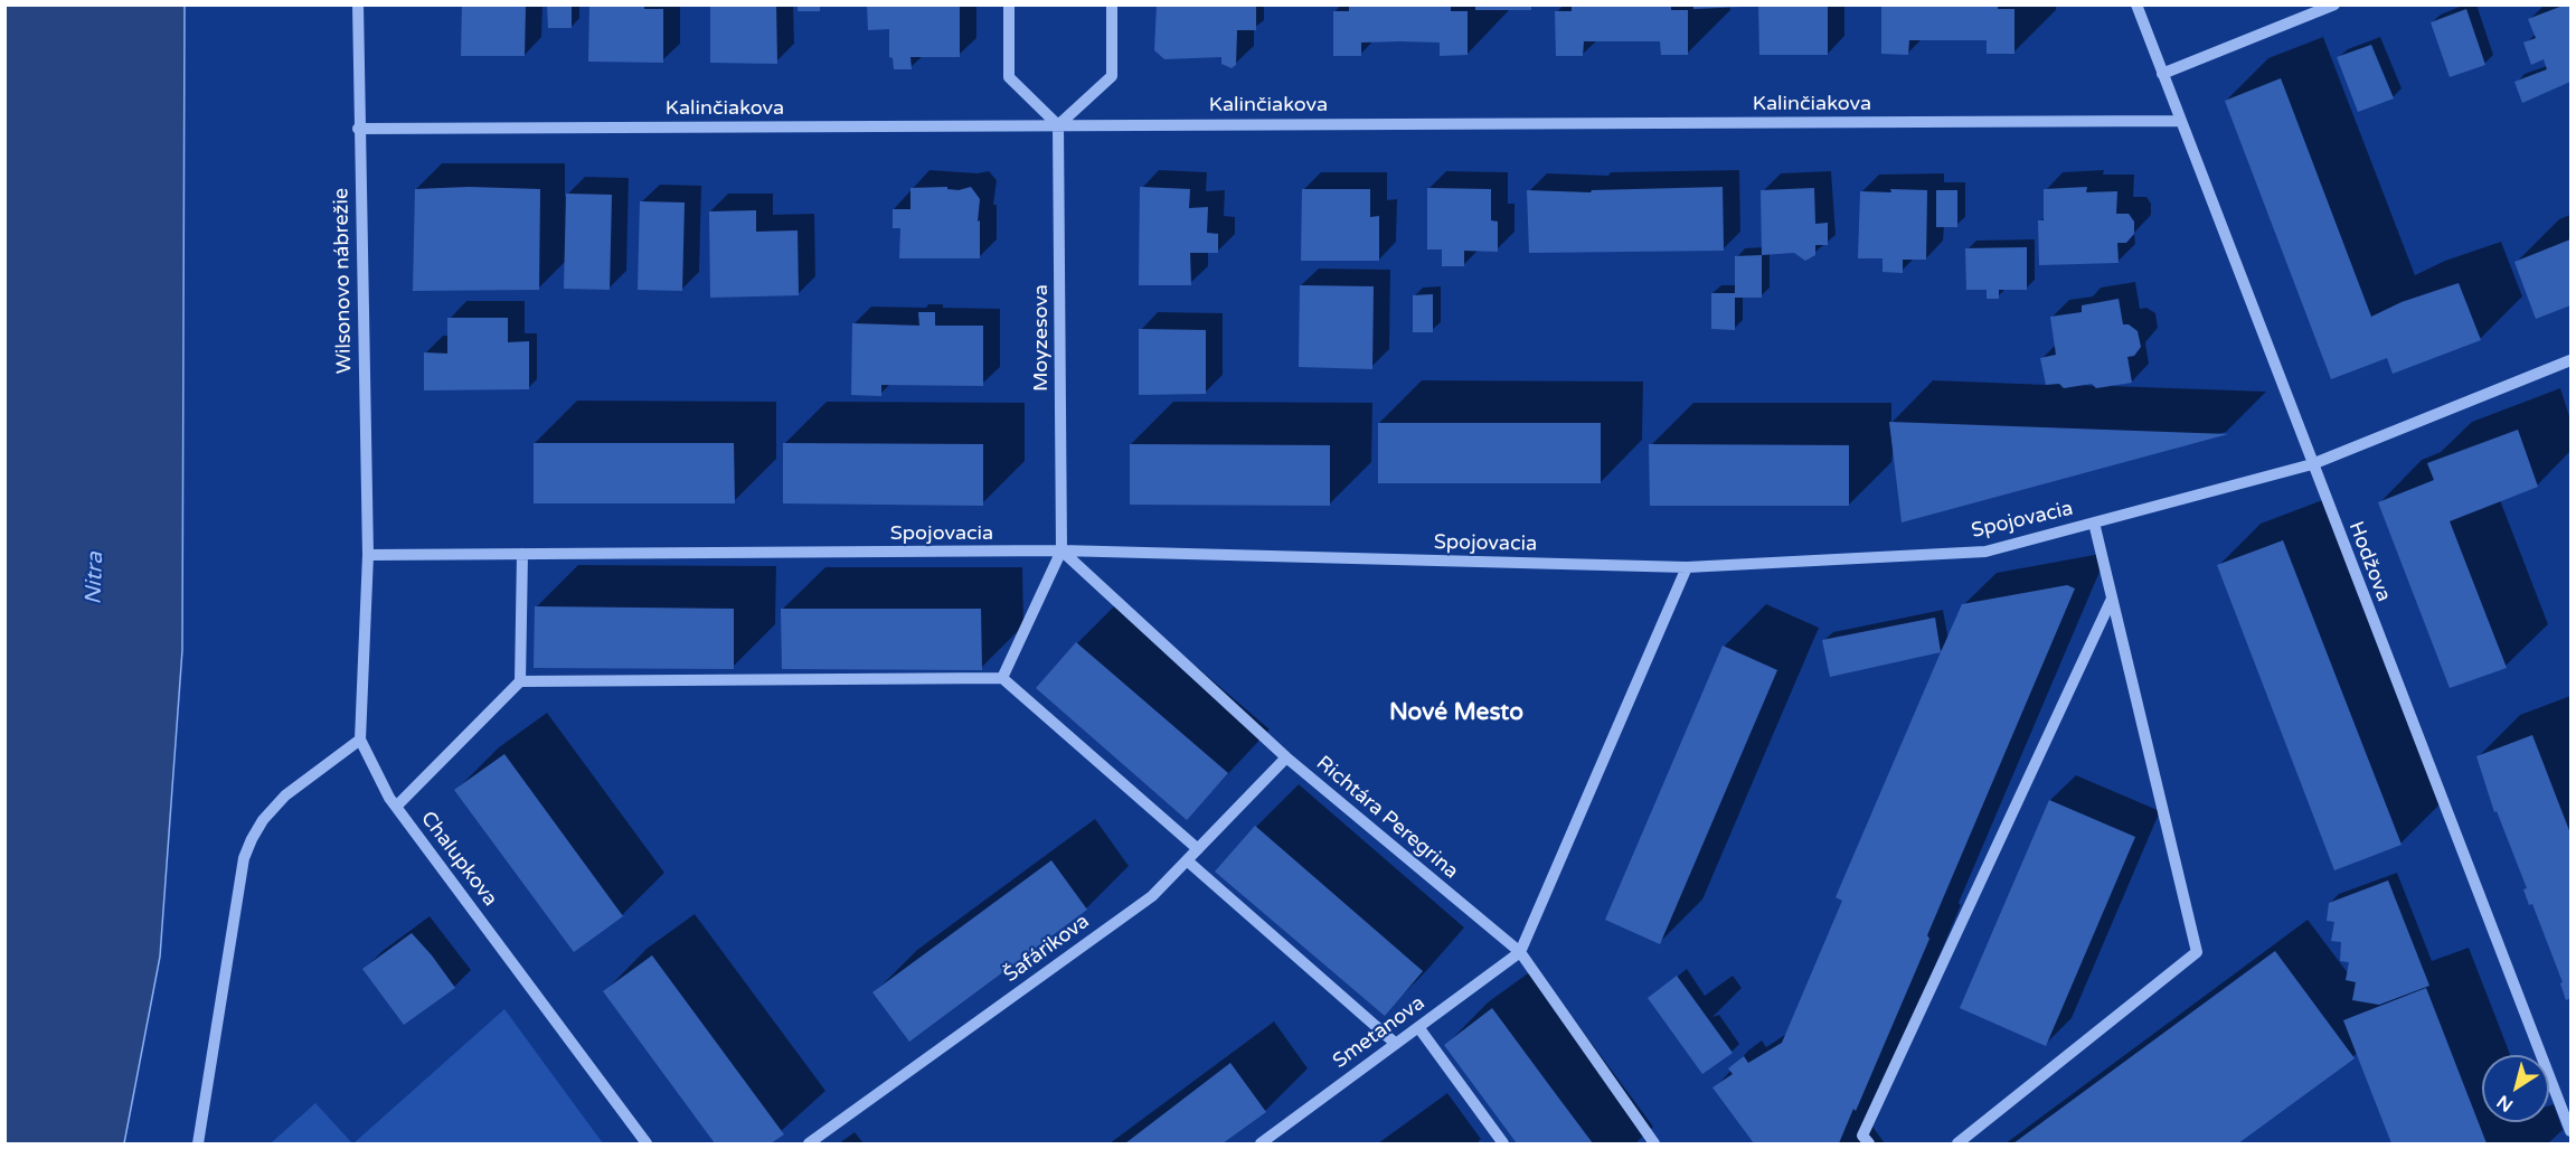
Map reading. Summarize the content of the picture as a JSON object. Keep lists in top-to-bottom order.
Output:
{
  "streets": {
    "street": [
      "Kalinčiakova",
      "Wilsonovo nábrežie",
      "Moyzesova",
      "Spojovacia",
      "Hodžova",
      "Richtára Peregrina",
      "Chalupkova",
      "Šafárikova",
      "Smetanova"
    ]
  },
  "crossings": [
    ["Kalinčiakova", "Wilsonovo nábrežie"],
    ["Kalinčiakova", "Moyzesova"],
    ["Kalinčiakova", "Hodžova"],
    ["Wilsonovo nábrežie", "Spojovacia"],
    ["Moyzesova", "Spojovacia"],
    ["Moyzesova", "Richtára Peregrina"],
    ["Spojovacia", "Hodžova"],
    ["Spojovacia", "Richtára Peregrina"],
    ["Richtára Peregrina", "Šafárikova"],
    ["Richtára Peregrina", "Smetanova"]
  ],
  "districts": ["Nové Mesto"],
  "water": ["Nitra"],
  "north": "bottom left"
}
